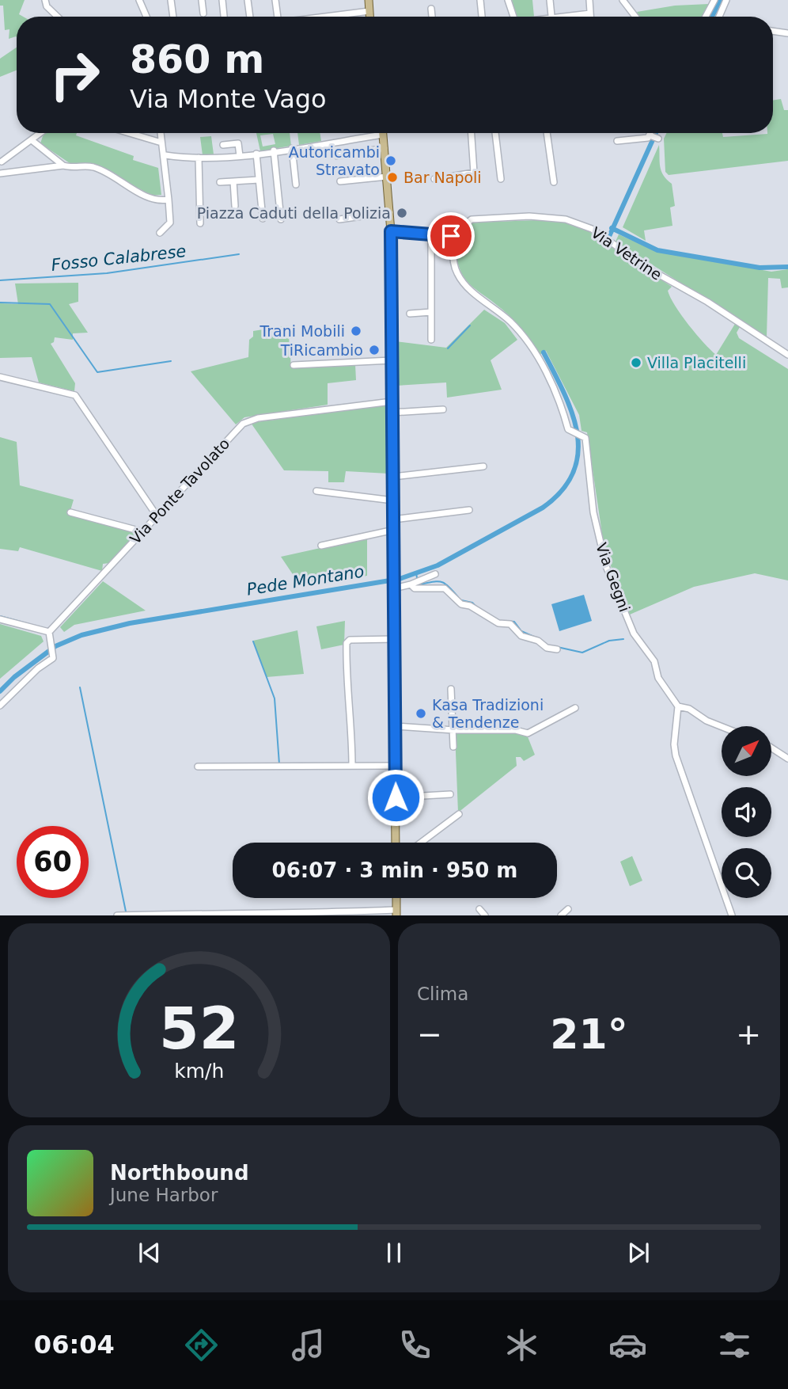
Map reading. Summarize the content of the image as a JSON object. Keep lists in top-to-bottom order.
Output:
{
  "streets": {
    "street": ["Via Vetrine", "Via Ponte Tavolato", "Via Gegni"]
  },
  "crossings": [
    ["Via Vetrine", "Via Gegni"]
  ],
  "water": ["Fosso Calabrese", "Pede Montano"],
  "places": [
    "Autoricambi Stravato",
    "Bar Napoli",
    "Piazza Caduti della Polizia",
    "Trani Mobili",
    "TiRicambio",
    "Villa Placitelli",
    "Kasa Tradizioni & Tendenze"
  ],
  "north": "top right",
  "page": {
    "turn": ["860 m", "Via Monte Vago"],
    "limit": "60",
    "trip": "06:07 · 3 min · 950 m",
    "tile": "Clima",
    "heat": ["−", "21°", "+"],
    "song": ["Northbound", "June Harbor"],
    "tabs": "06:04",
    "gauge": ["52", "km/h"]
  }
}
